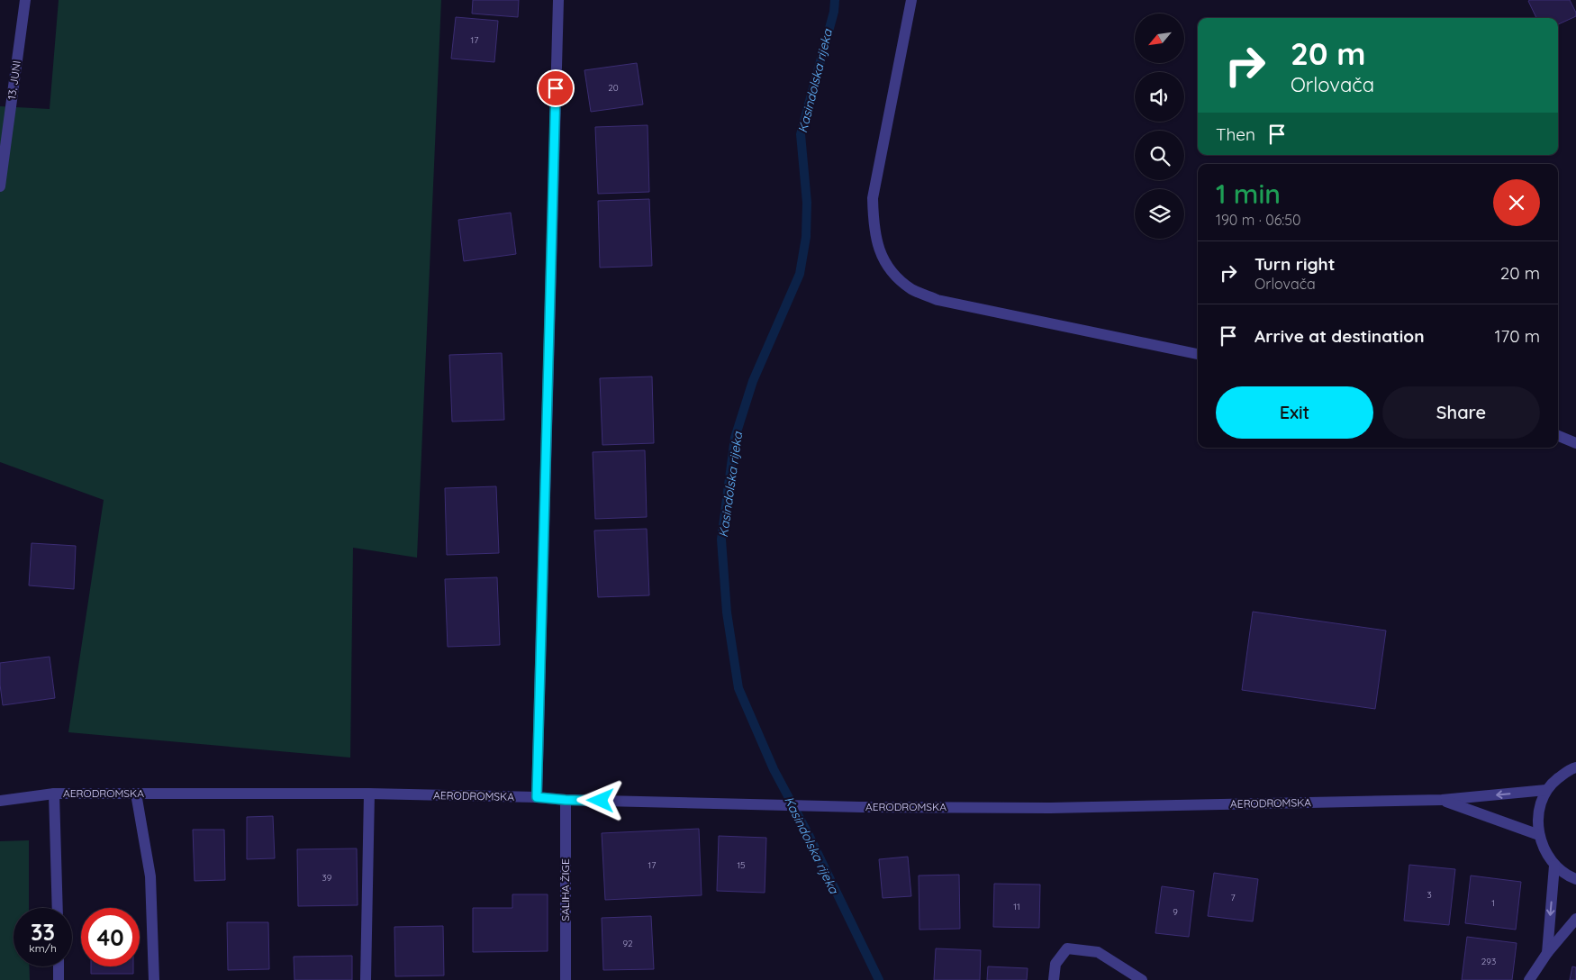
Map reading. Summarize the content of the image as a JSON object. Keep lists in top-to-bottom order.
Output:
{
  "streets": {
    "street": ["13. JUNI", "AERODROMSKA", "SALIHA ŽIGE"]
  },
  "crossings": [
    ["AERODROMSKA", "SALIHA ŽIGE"]
  ],
  "water": ["Kasindolska rijeka"],
  "house_numbers": [
    "17",
    "20",
    "17",
    "15",
    "39",
    "3",
    "7",
    "1",
    "11",
    "9",
    "92",
    "293"
  ],
  "north": "bottom left",
  "page": {
    "turn": ["20 m", "Orlovača"],
    "then": "Then",
    "heading": ["1 min", "190 m · 06:50"],
    "list": [
      {
        "name": "Turn right",
        "note": "Orlovača",
        "value": "20 m"
      },
      {
        "name": "Arrive at destination",
        "value": "170 m"
      }
    ],
    "buttons": ["Exit", "Share"],
    "speed": "33 km/h",
    "limit": "40"
  }
}
